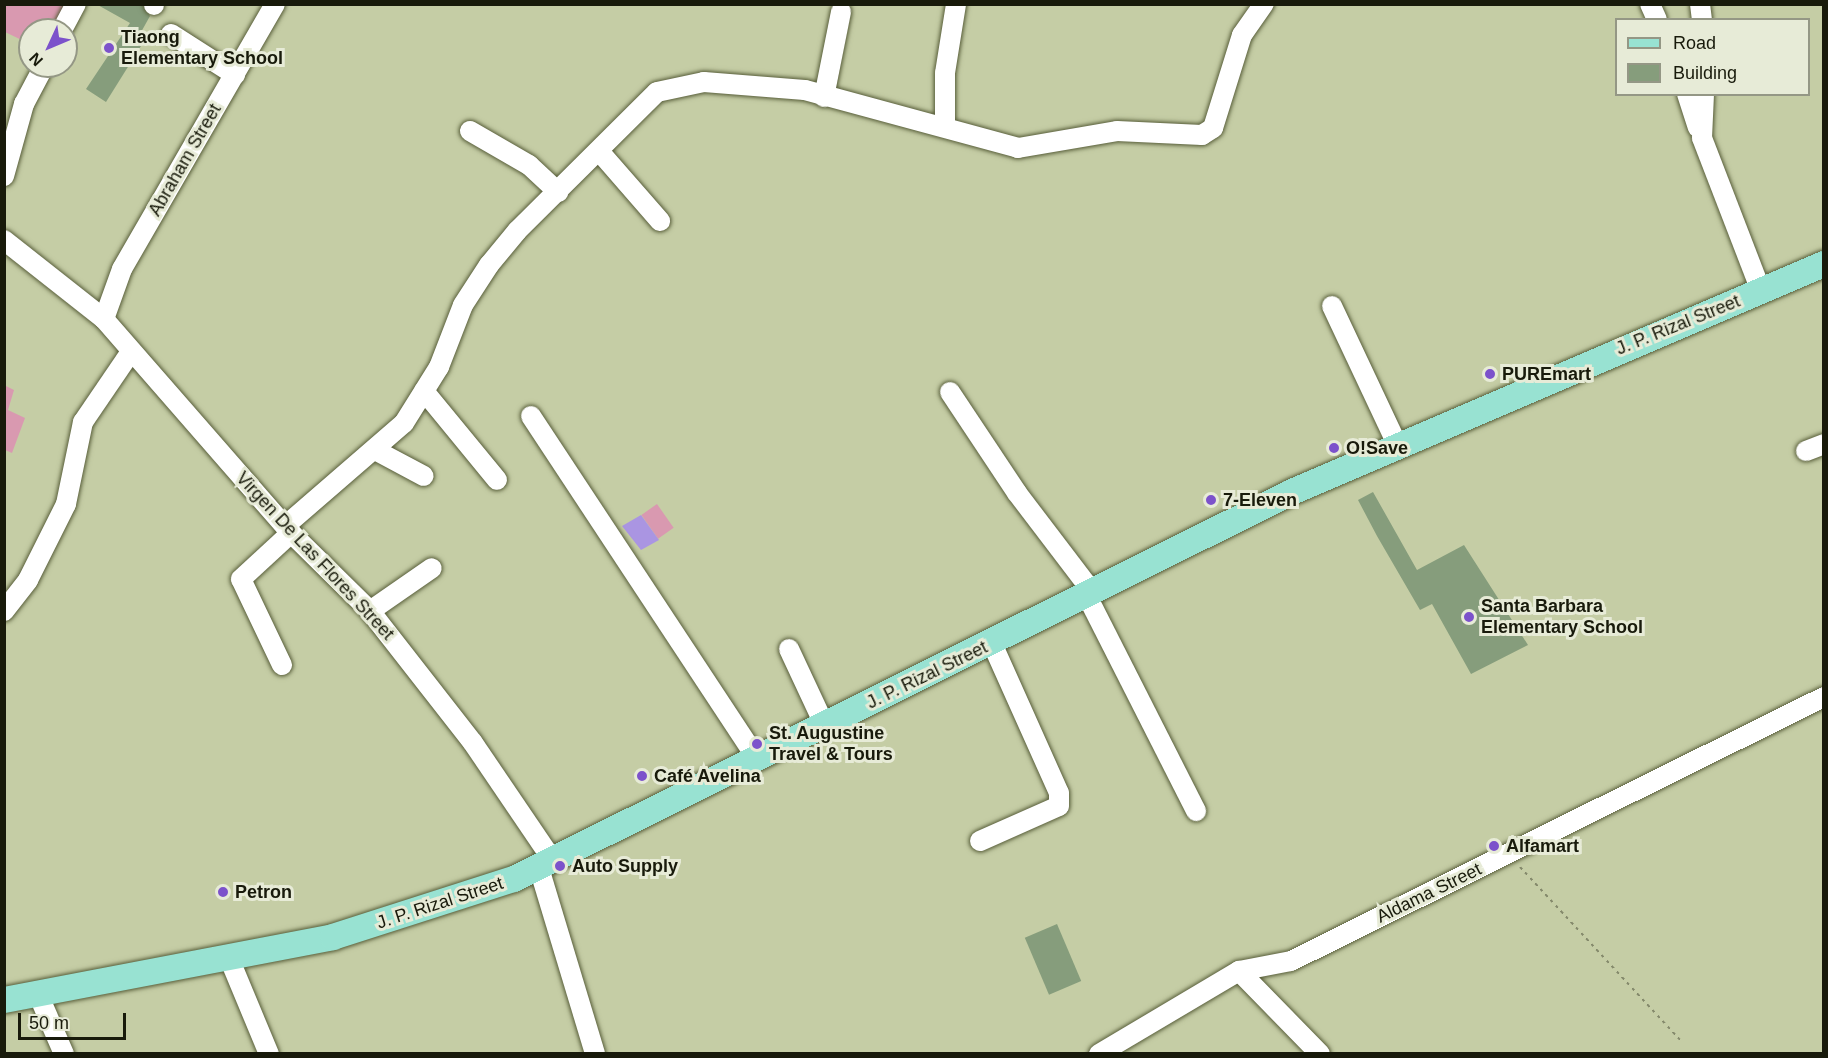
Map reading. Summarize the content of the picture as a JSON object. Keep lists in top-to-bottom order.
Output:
{
  "streets": {
    "main road": ["J. P. Rizal Street"],
    "street": ["Abraham Street", "Virgen De Las Flores Street", "Aldama Street"]
  },
  "crossings": [
    ["Abraham Street", "Virgen De Las Flores Street"],
    ["J. P. Rizal Street", "Virgen De Las Flores Street"]
  ],
  "places": [
    "Tiaong Elementary School",
    "PUREmart",
    "O!Save",
    "7-Eleven",
    "Santa Barbara Elementary School",
    "St. Augustine Travel & Tours",
    "Café Avelina",
    "Alfamart",
    "Auto Supply",
    "Petron"
  ],
  "legend": ["Road", "Building"],
  "scale_bar": "50 m",
  "north": "bottom left"
}
